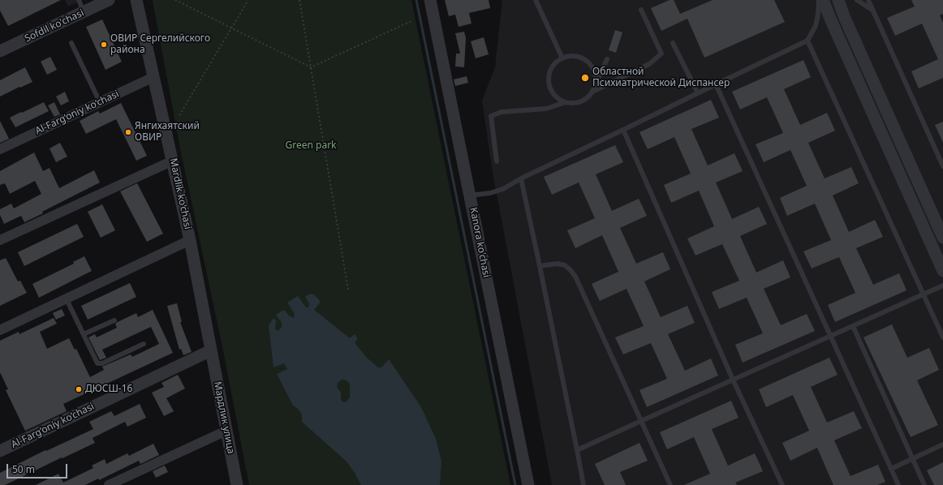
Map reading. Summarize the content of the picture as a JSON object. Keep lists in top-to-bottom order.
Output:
{
  "streets": {
    "street": [
      "Sofdil ko'chasi",
      "Al-Farg‘oniy ko‘chasi",
      "Mardlik ko‘chasi",
      "Kanora ko'chasi",
      "Мардлик улица"
    ]
  },
  "crossings": [
    ["Al-Farg‘oniy ko‘chasi", "Mardlik ko‘chasi"],
    ["Al-Farg‘oniy ko‘chasi", "Мардлик улица"],
    ["Mardlik ko‘chasi", "Мардлик улица"]
  ],
  "parks": ["Green park"],
  "places": [
    "ОВИР Сергелийского района",
    "Областной Психиатрической Диспансер",
    "Янгихаятский ОВИР",
    "ДЮСШ-16"
  ],
  "scale_bar": "50 m"
}
